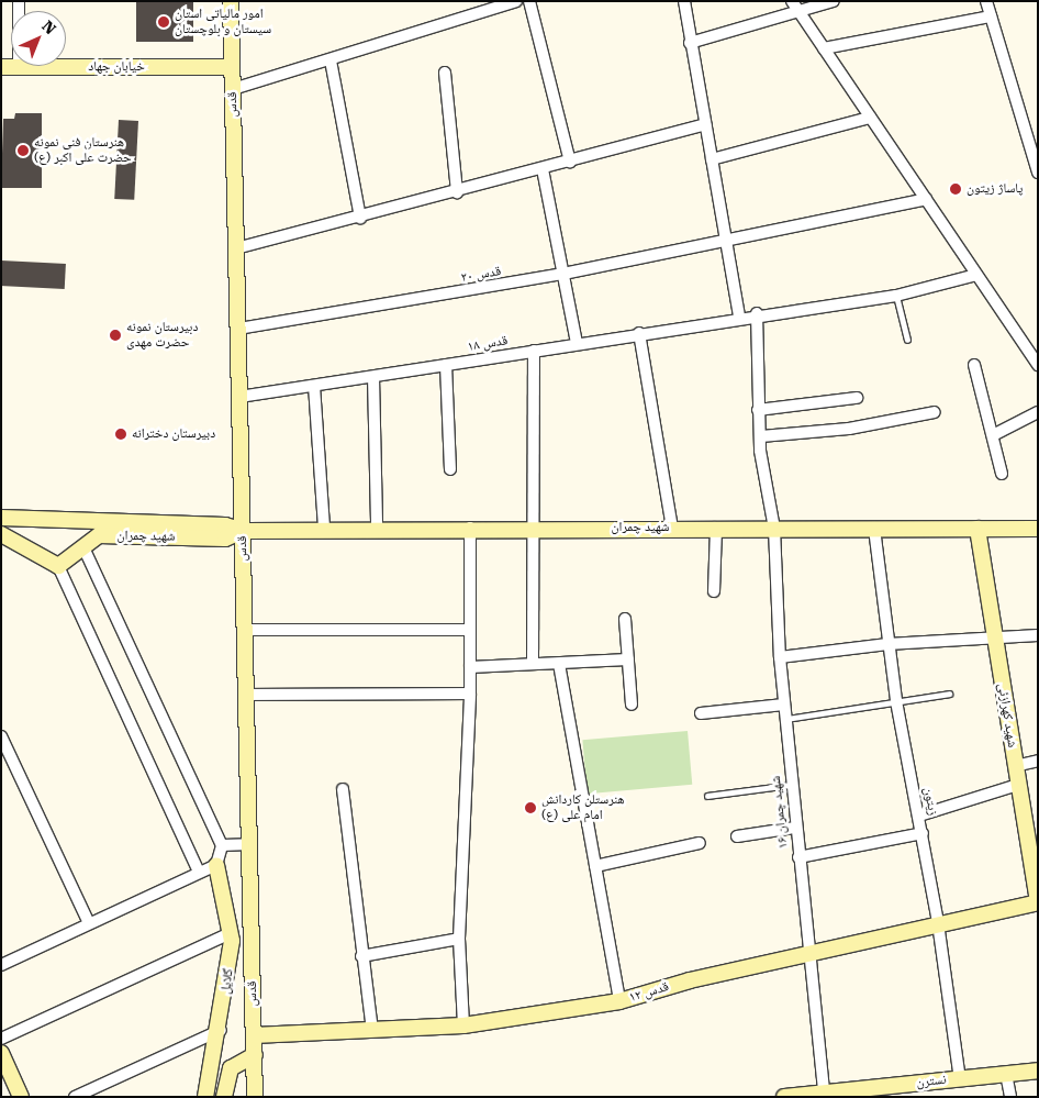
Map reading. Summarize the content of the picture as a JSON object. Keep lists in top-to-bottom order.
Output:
{
  "streets": {
    "street": [
      "خیابان جهاد",
      "قدس",
      "قدس ۲۰",
      "قدس ۱۸",
      "شهید چمران",
      "شهید کهرازئی",
      "زیتون",
      "شهید چمران ۱۶",
      "گلایل",
      "قدس ۱۲",
      "نسترن"
    ]
  },
  "crossings": [
    ["خیابان جهاد", "قدس"],
    ["قدس", "قدس ۲۰"],
    ["قدس", "قدس ۱۸"],
    ["قدس", "شهید چمران"],
    ["قدس", "قدس ۱۲"],
    ["قدس ۱۸", "شهید چمران ۱۶"],
    ["شهید چمران", "شهید کهرازئی"],
    ["شهید چمران", "زیتون"],
    ["شهید چمران", "شهید چمران ۱۶"],
    ["شهید کهرازئی", "قدس ۱۲"],
    ["زیتون", "قدس ۱۲"],
    ["زیتون", "نسترن"],
    ["شهید چمران ۱۶", "قدس ۱۲"],
    ["شهید چمران ۱۶", "نسترن"]
  ],
  "places": [
    "امور مالیاتی استان سیستان و بلوچستان",
    "هنرستان فنی نمونه حضرت علی اکبر (ع)",
    "پاساژ زیتون",
    "دبیرستان نمونه حضرت مهدی",
    "دبیرستان دخترانه",
    "هنرستلن کاردانش امام علی (ع)"
  ],
  "north": "top right"
}
